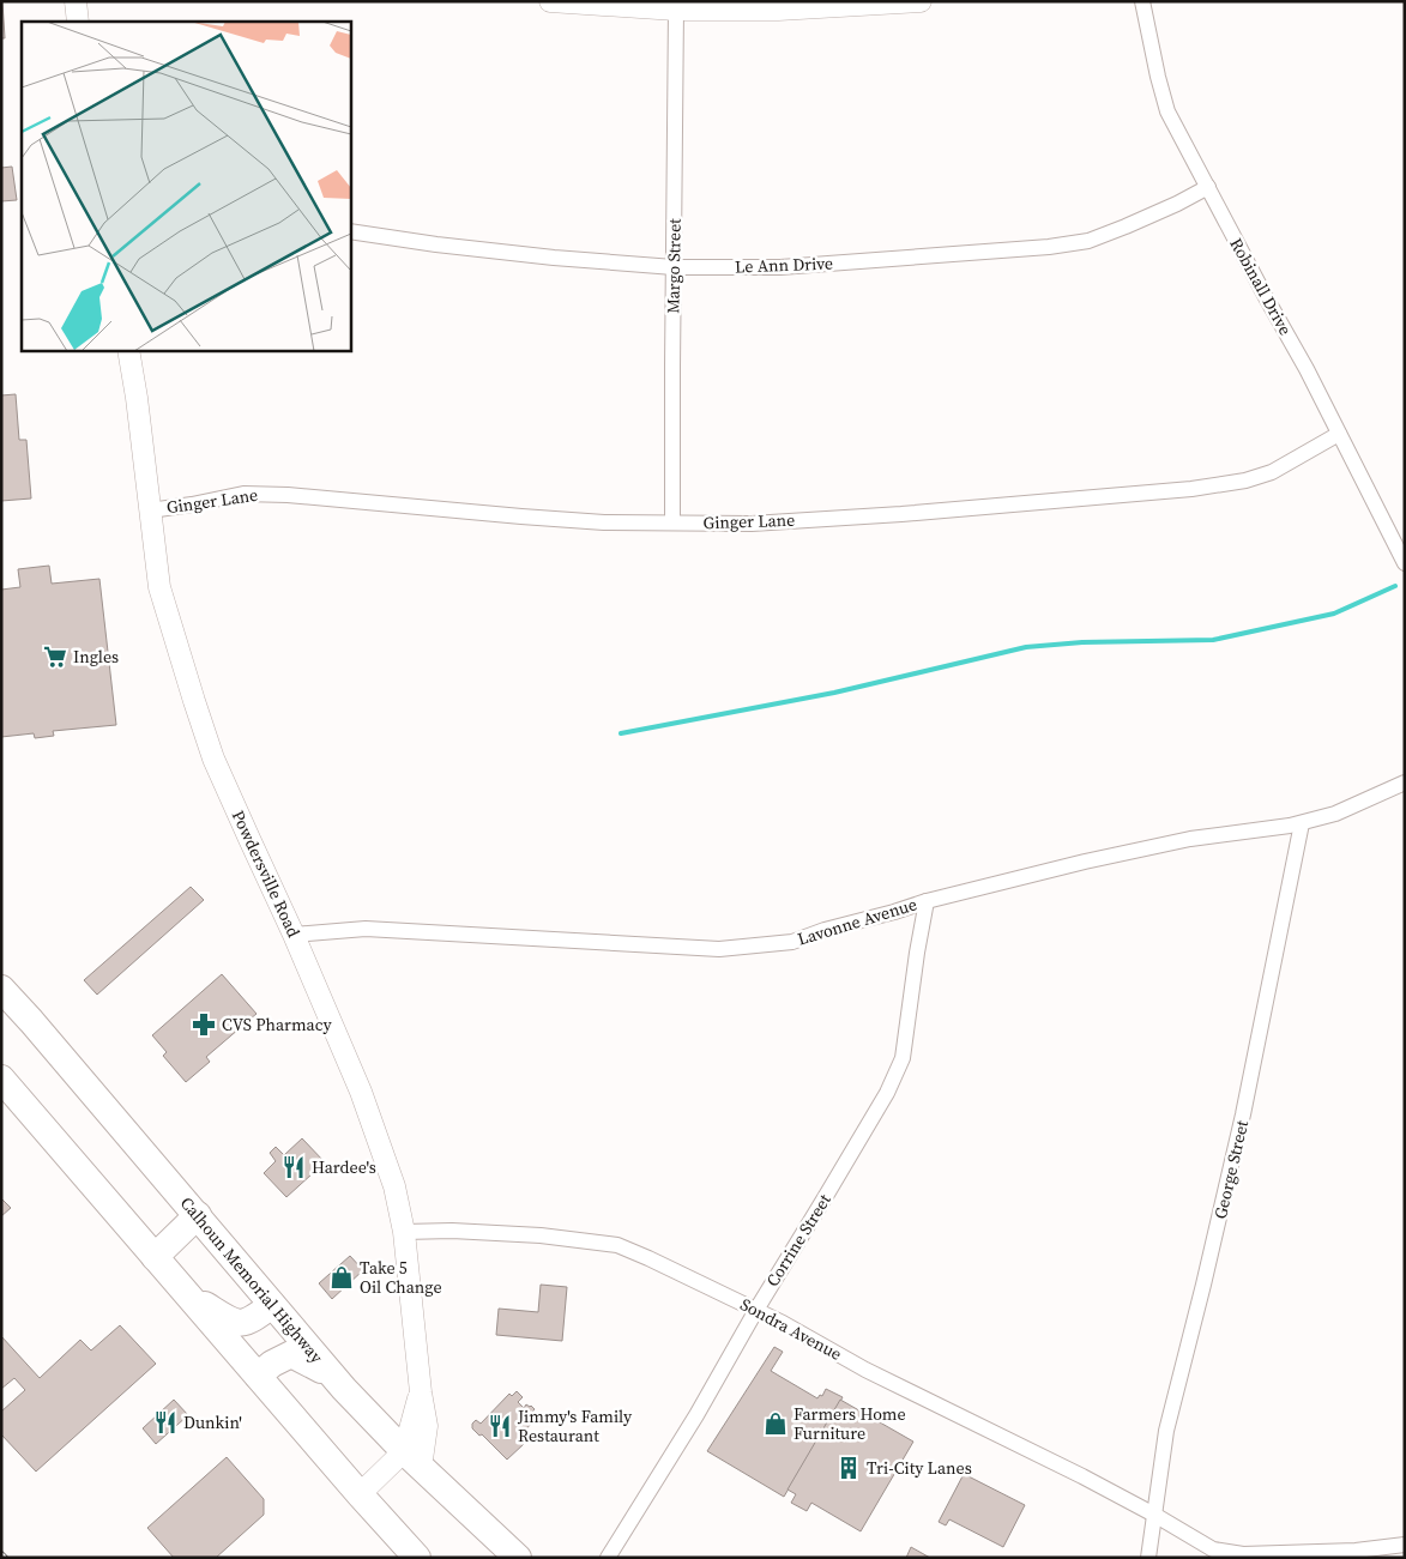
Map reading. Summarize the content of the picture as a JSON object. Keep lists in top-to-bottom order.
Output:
{
  "streets": {
    "highway": ["Calhoun Memorial Highway"],
    "street": [
      "Le Ann Drive",
      "Margo Street",
      "Robinall Drive",
      "Ginger Lane",
      "Powdersville Road",
      "Lavonne Avenue",
      "George Street",
      "Corrine Street",
      "Sondra Avenue"
    ]
  },
  "crossings": [
    ["Le Ann Drive", "Margo Street"],
    ["Le Ann Drive", "Robinall Drive"],
    ["Margo Street", "Ginger Lane"],
    ["Robinall Drive", "Ginger Lane"],
    ["Ginger Lane", "Powdersville Road"],
    ["Powdersville Road", "Lavonne Avenue"],
    ["Powdersville Road", "Calhoun Memorial Highway"],
    ["Powdersville Road", "Sondra Avenue"],
    ["Lavonne Avenue", "George Street"],
    ["Lavonne Avenue", "Corrine Street"],
    ["George Street", "Sondra Avenue"],
    ["Corrine Street", "Sondra Avenue"]
  ],
  "places": {
    "supermarket": ["Ingles"],
    "pharmacy": ["CVS Pharmacy"],
    "restaurant": ["Hardee's", "Dunkin'", "Jimmy's Family Restaurant"],
    "shop": ["Take 5 Oil Change", "Farmers Home Furniture"],
    "building": ["Tri-City Lanes"]
  }
}
